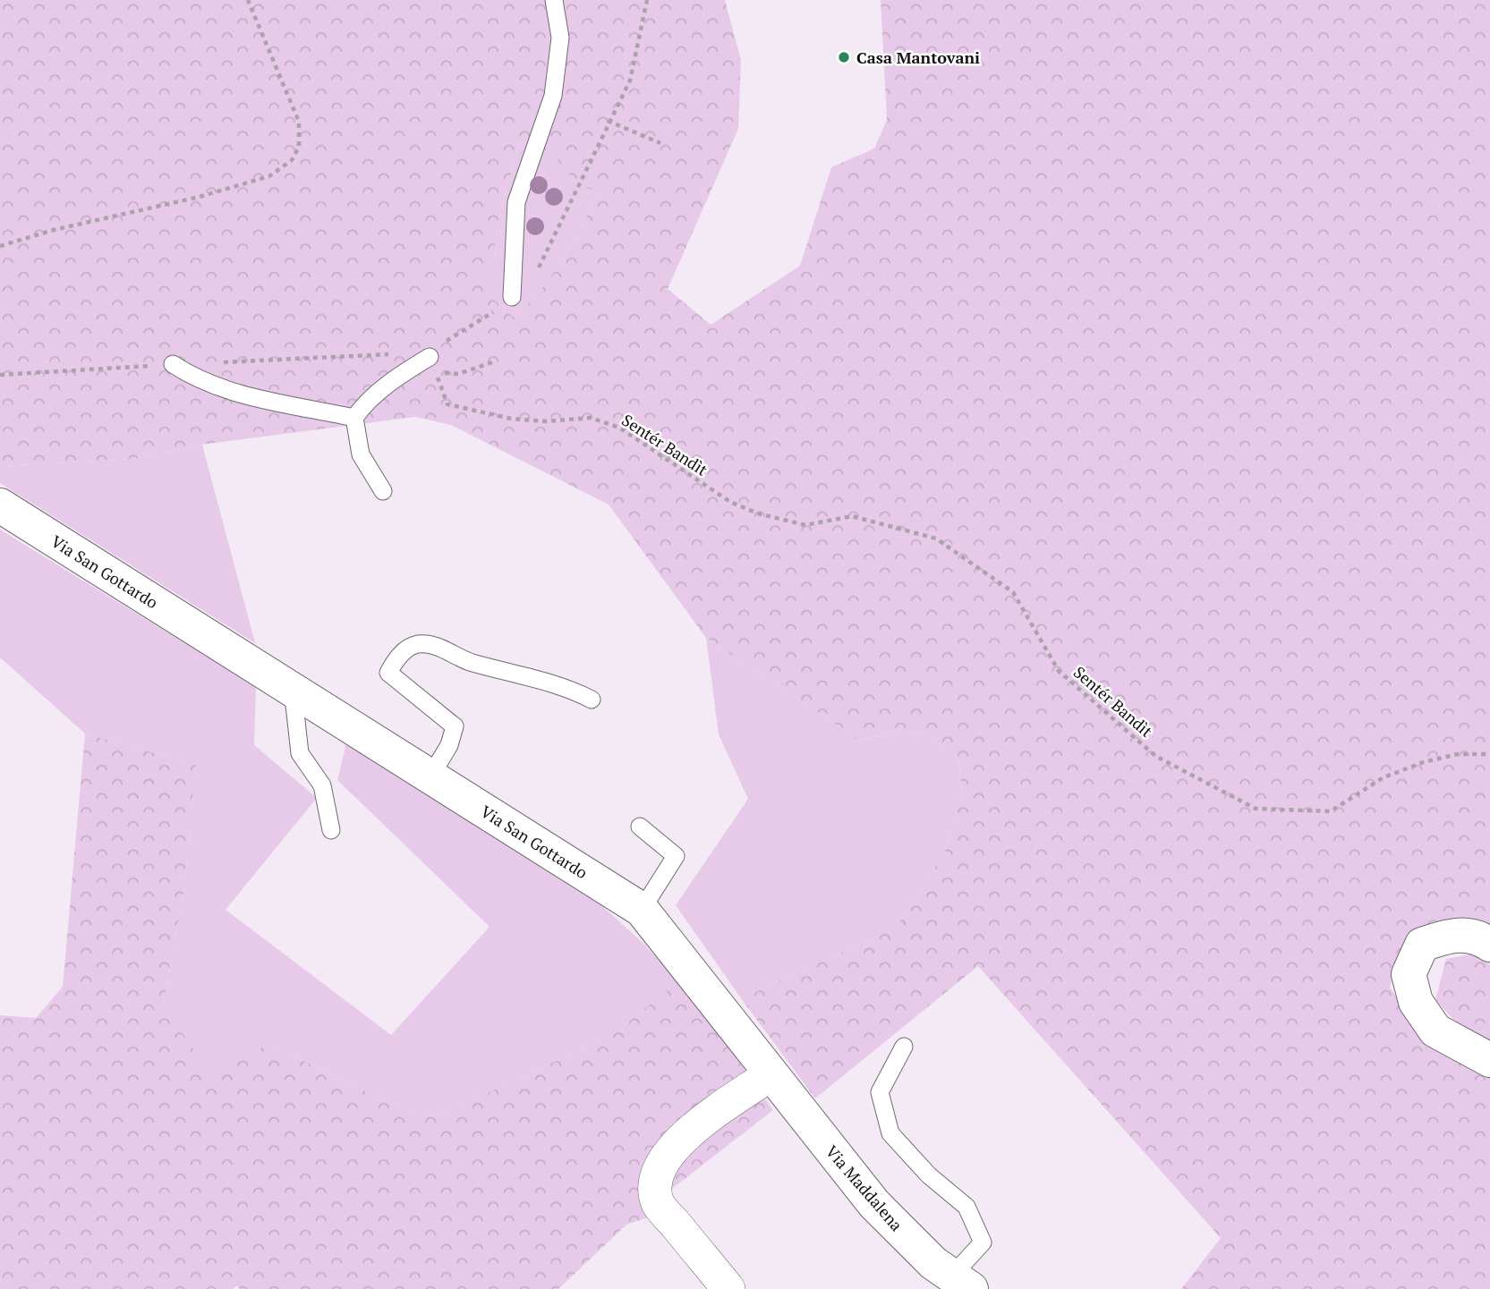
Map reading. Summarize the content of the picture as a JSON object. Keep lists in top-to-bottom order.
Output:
{
  "streets": {
    "street": ["Via San Gottardo", "Via Maddalena"],
    "path": ["Sentér Bandìt"]
  },
  "crossings": [
    ["Via San Gottardo", "Via Maddalena"]
  ],
  "places": ["Casa Mantovani"]
}
